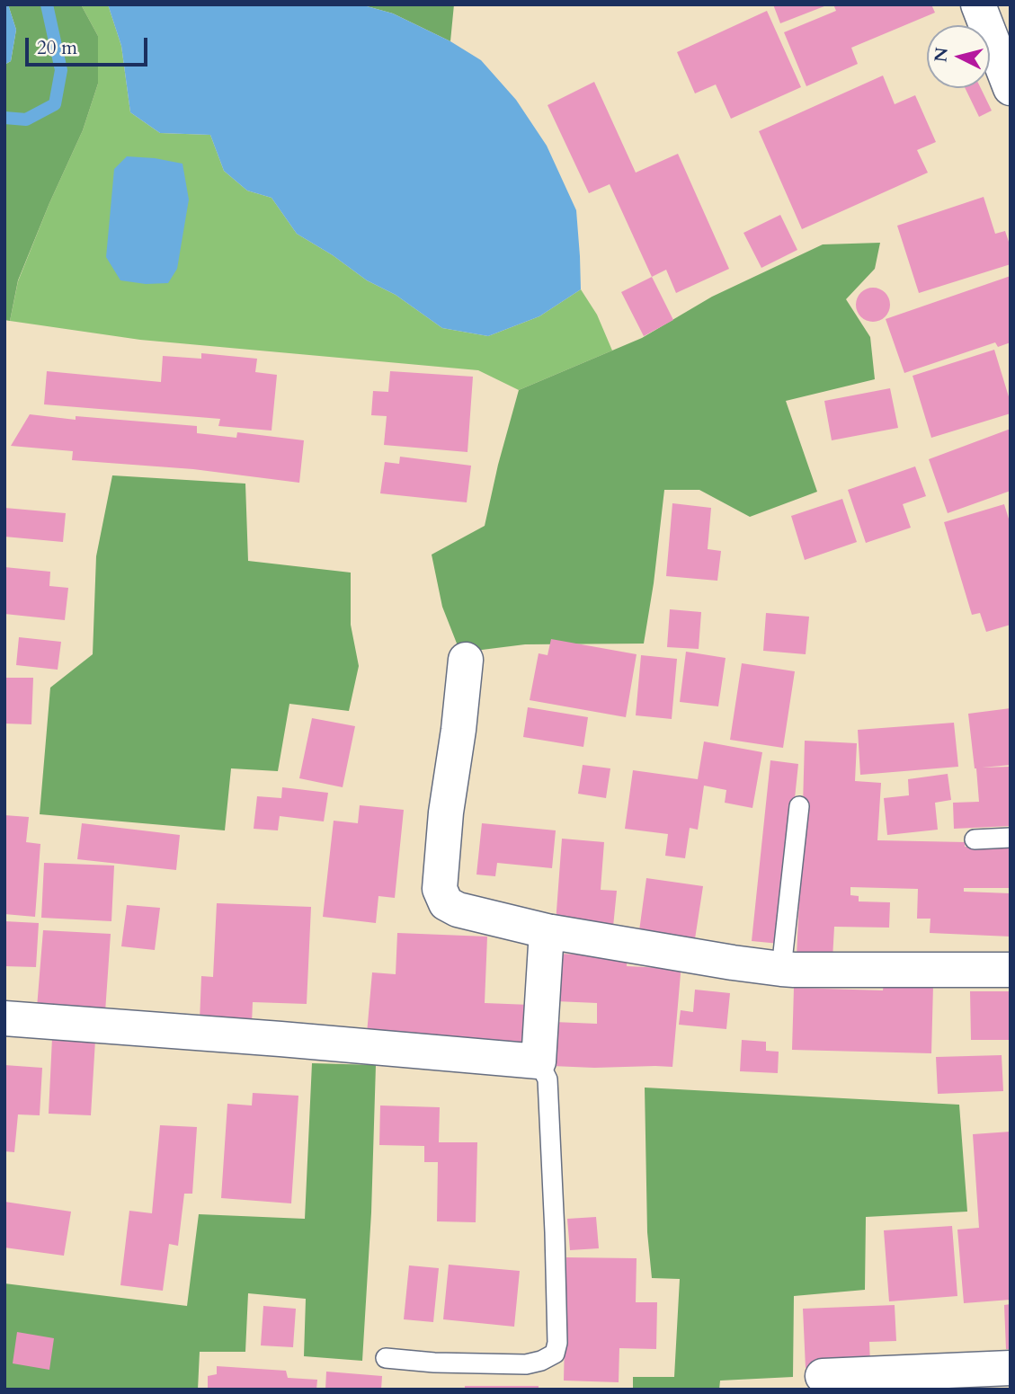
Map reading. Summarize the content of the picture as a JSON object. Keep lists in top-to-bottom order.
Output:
{
  "scale_bar": "20 m",
  "north": "left"
}
